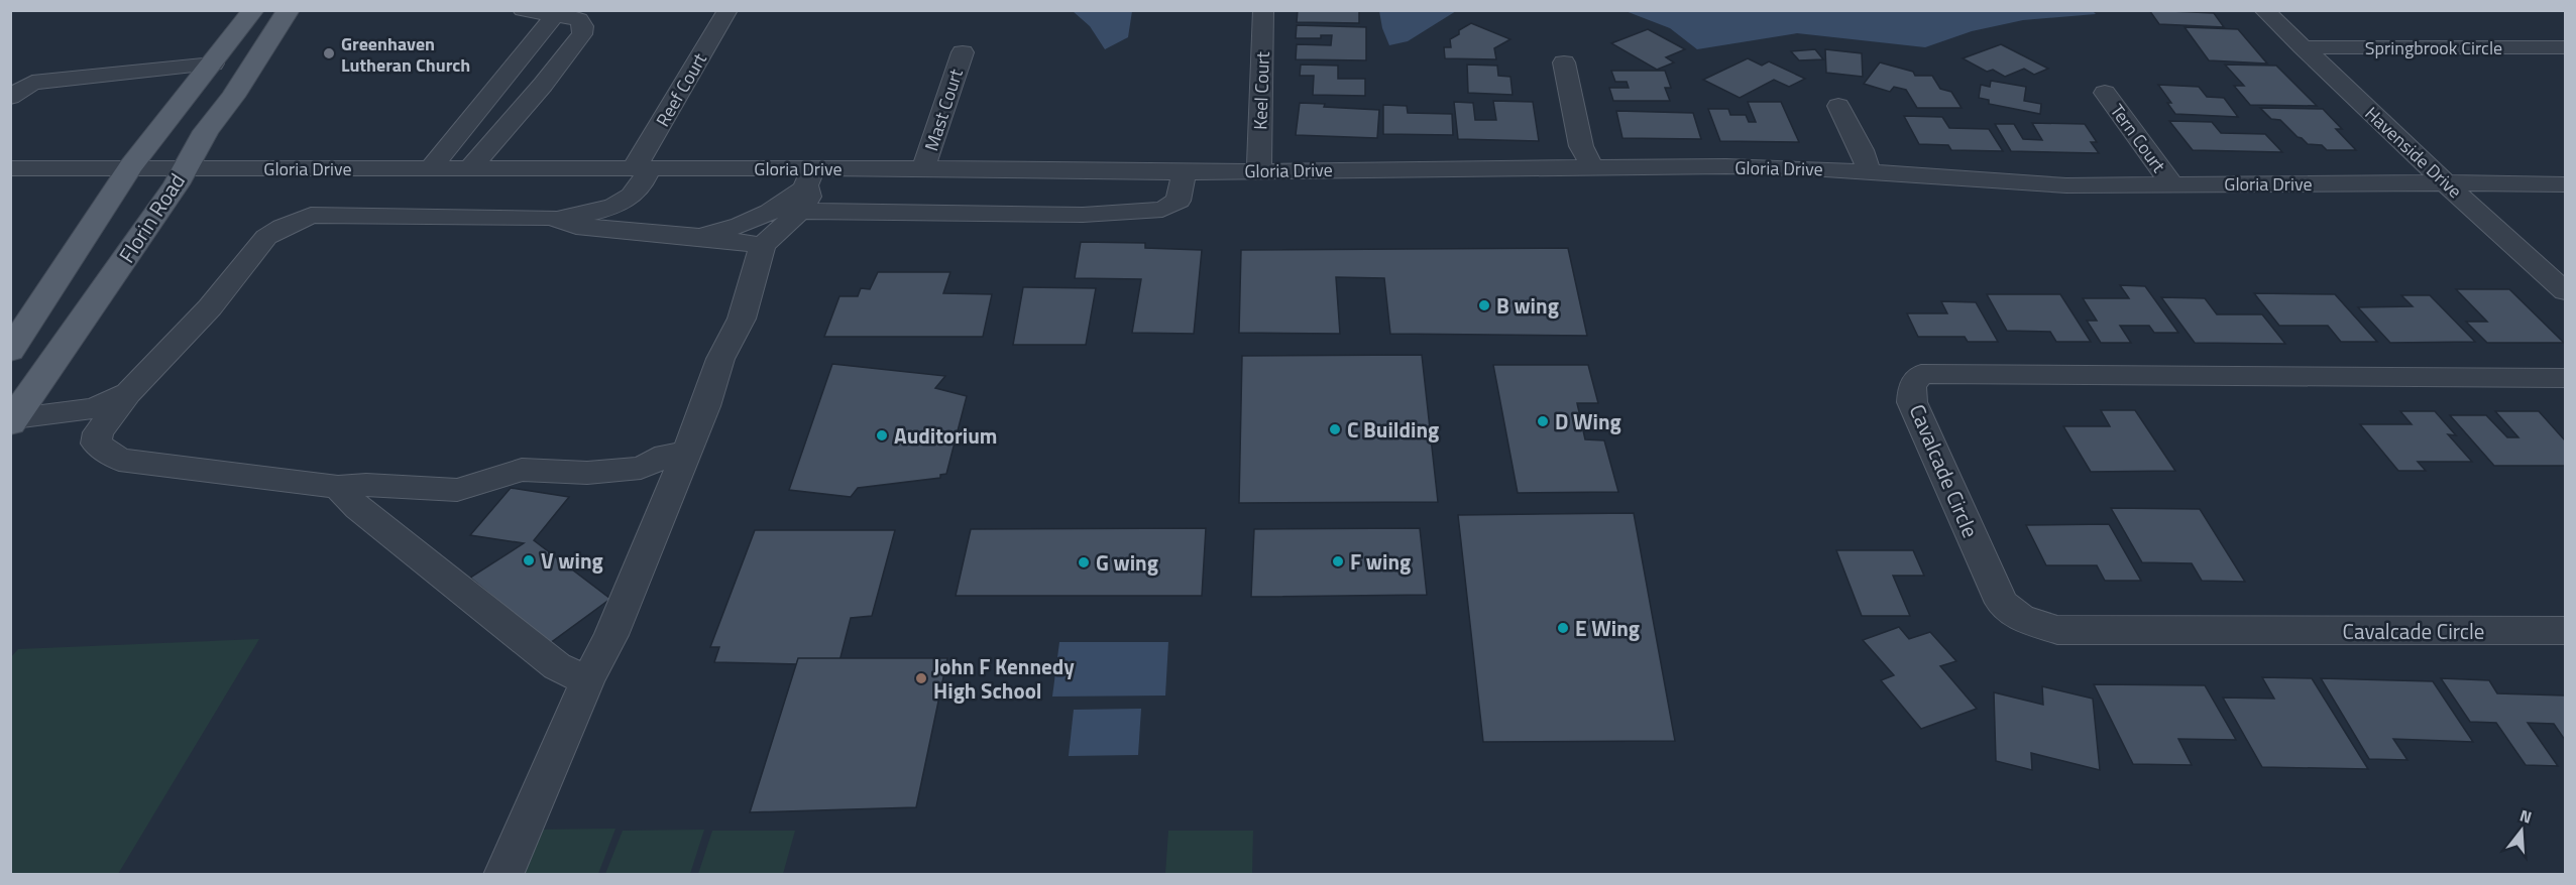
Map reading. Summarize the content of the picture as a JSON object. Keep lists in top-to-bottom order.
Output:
{
  "streets": {
    "main road": ["Florin Road"],
    "street": [
      "Springbrook Circle",
      "Reef Court",
      "Keel Court",
      "Mast Court",
      "Tern Court",
      "Havenside Drive",
      "Gloria Drive",
      "Cavalcade Circle"
    ]
  },
  "crossings": [
    ["Springbrook Circle", "Havenside Drive"],
    ["Reef Court", "Gloria Drive"],
    ["Keel Court", "Gloria Drive"],
    ["Mast Court", "Gloria Drive"],
    ["Tern Court", "Gloria Drive"],
    ["Havenside Drive", "Gloria Drive"],
    ["Gloria Drive", "Florin Road"]
  ],
  "places": [
    "Greenhaven Lutheran Church",
    "B wing",
    "D Wing",
    "C Building",
    "Auditorium",
    "V wing",
    "F wing",
    "G wing",
    "E Wing",
    "John F Kennedy High School"
  ],
  "north": "top"
}
